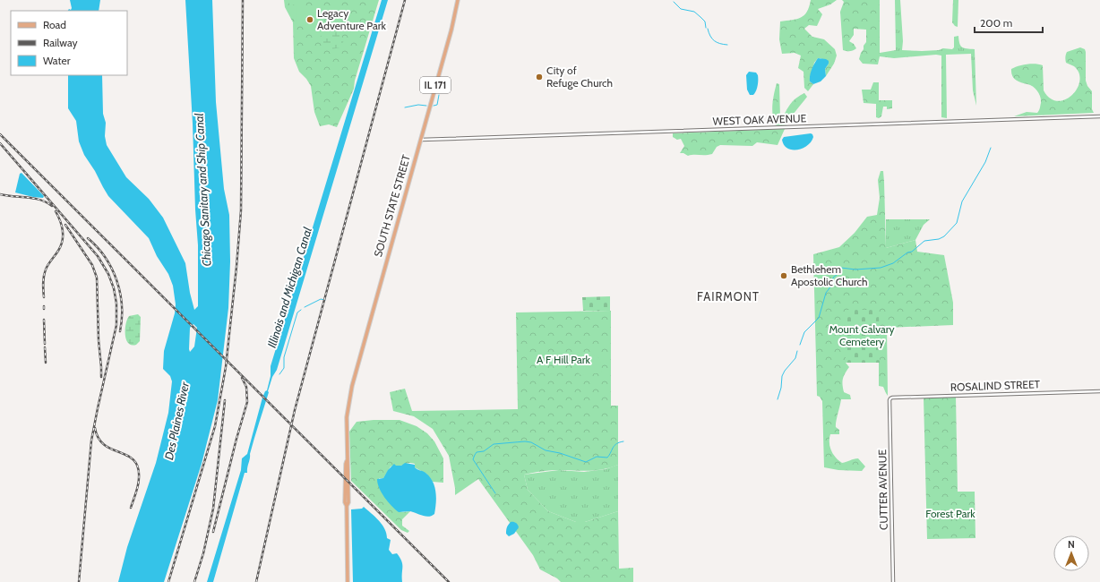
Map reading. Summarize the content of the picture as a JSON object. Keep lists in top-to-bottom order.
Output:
{
  "streets": {
    "main road": ["IL 171", "SOUTH STATE STREET"],
    "street": ["WEST OAK AVENUE", "ROSALIND STREET", "CUTTER AVENUE"]
  },
  "crossings": [
    ["WEST OAK AVENUE", "SOUTH STATE STREET"],
    ["ROSALIND STREET", "CUTTER AVENUE"]
  ],
  "districts": ["FAIRMONT"],
  "water": ["Chicago Sanitary and Ship Canal", "Illinois and Michigan Canal", "Des Plaines River"],
  "parks": ["Mount Calvary Cemetery", "A F Hill Park", "Forest Park"],
  "places": ["Legacy Adventure Park", "City of Refuge Church", "Bethlehem Apostolic Church"],
  "legend": ["Road", "Railway", "Water"],
  "scale_bar": "200 m",
  "north": "top"
}
